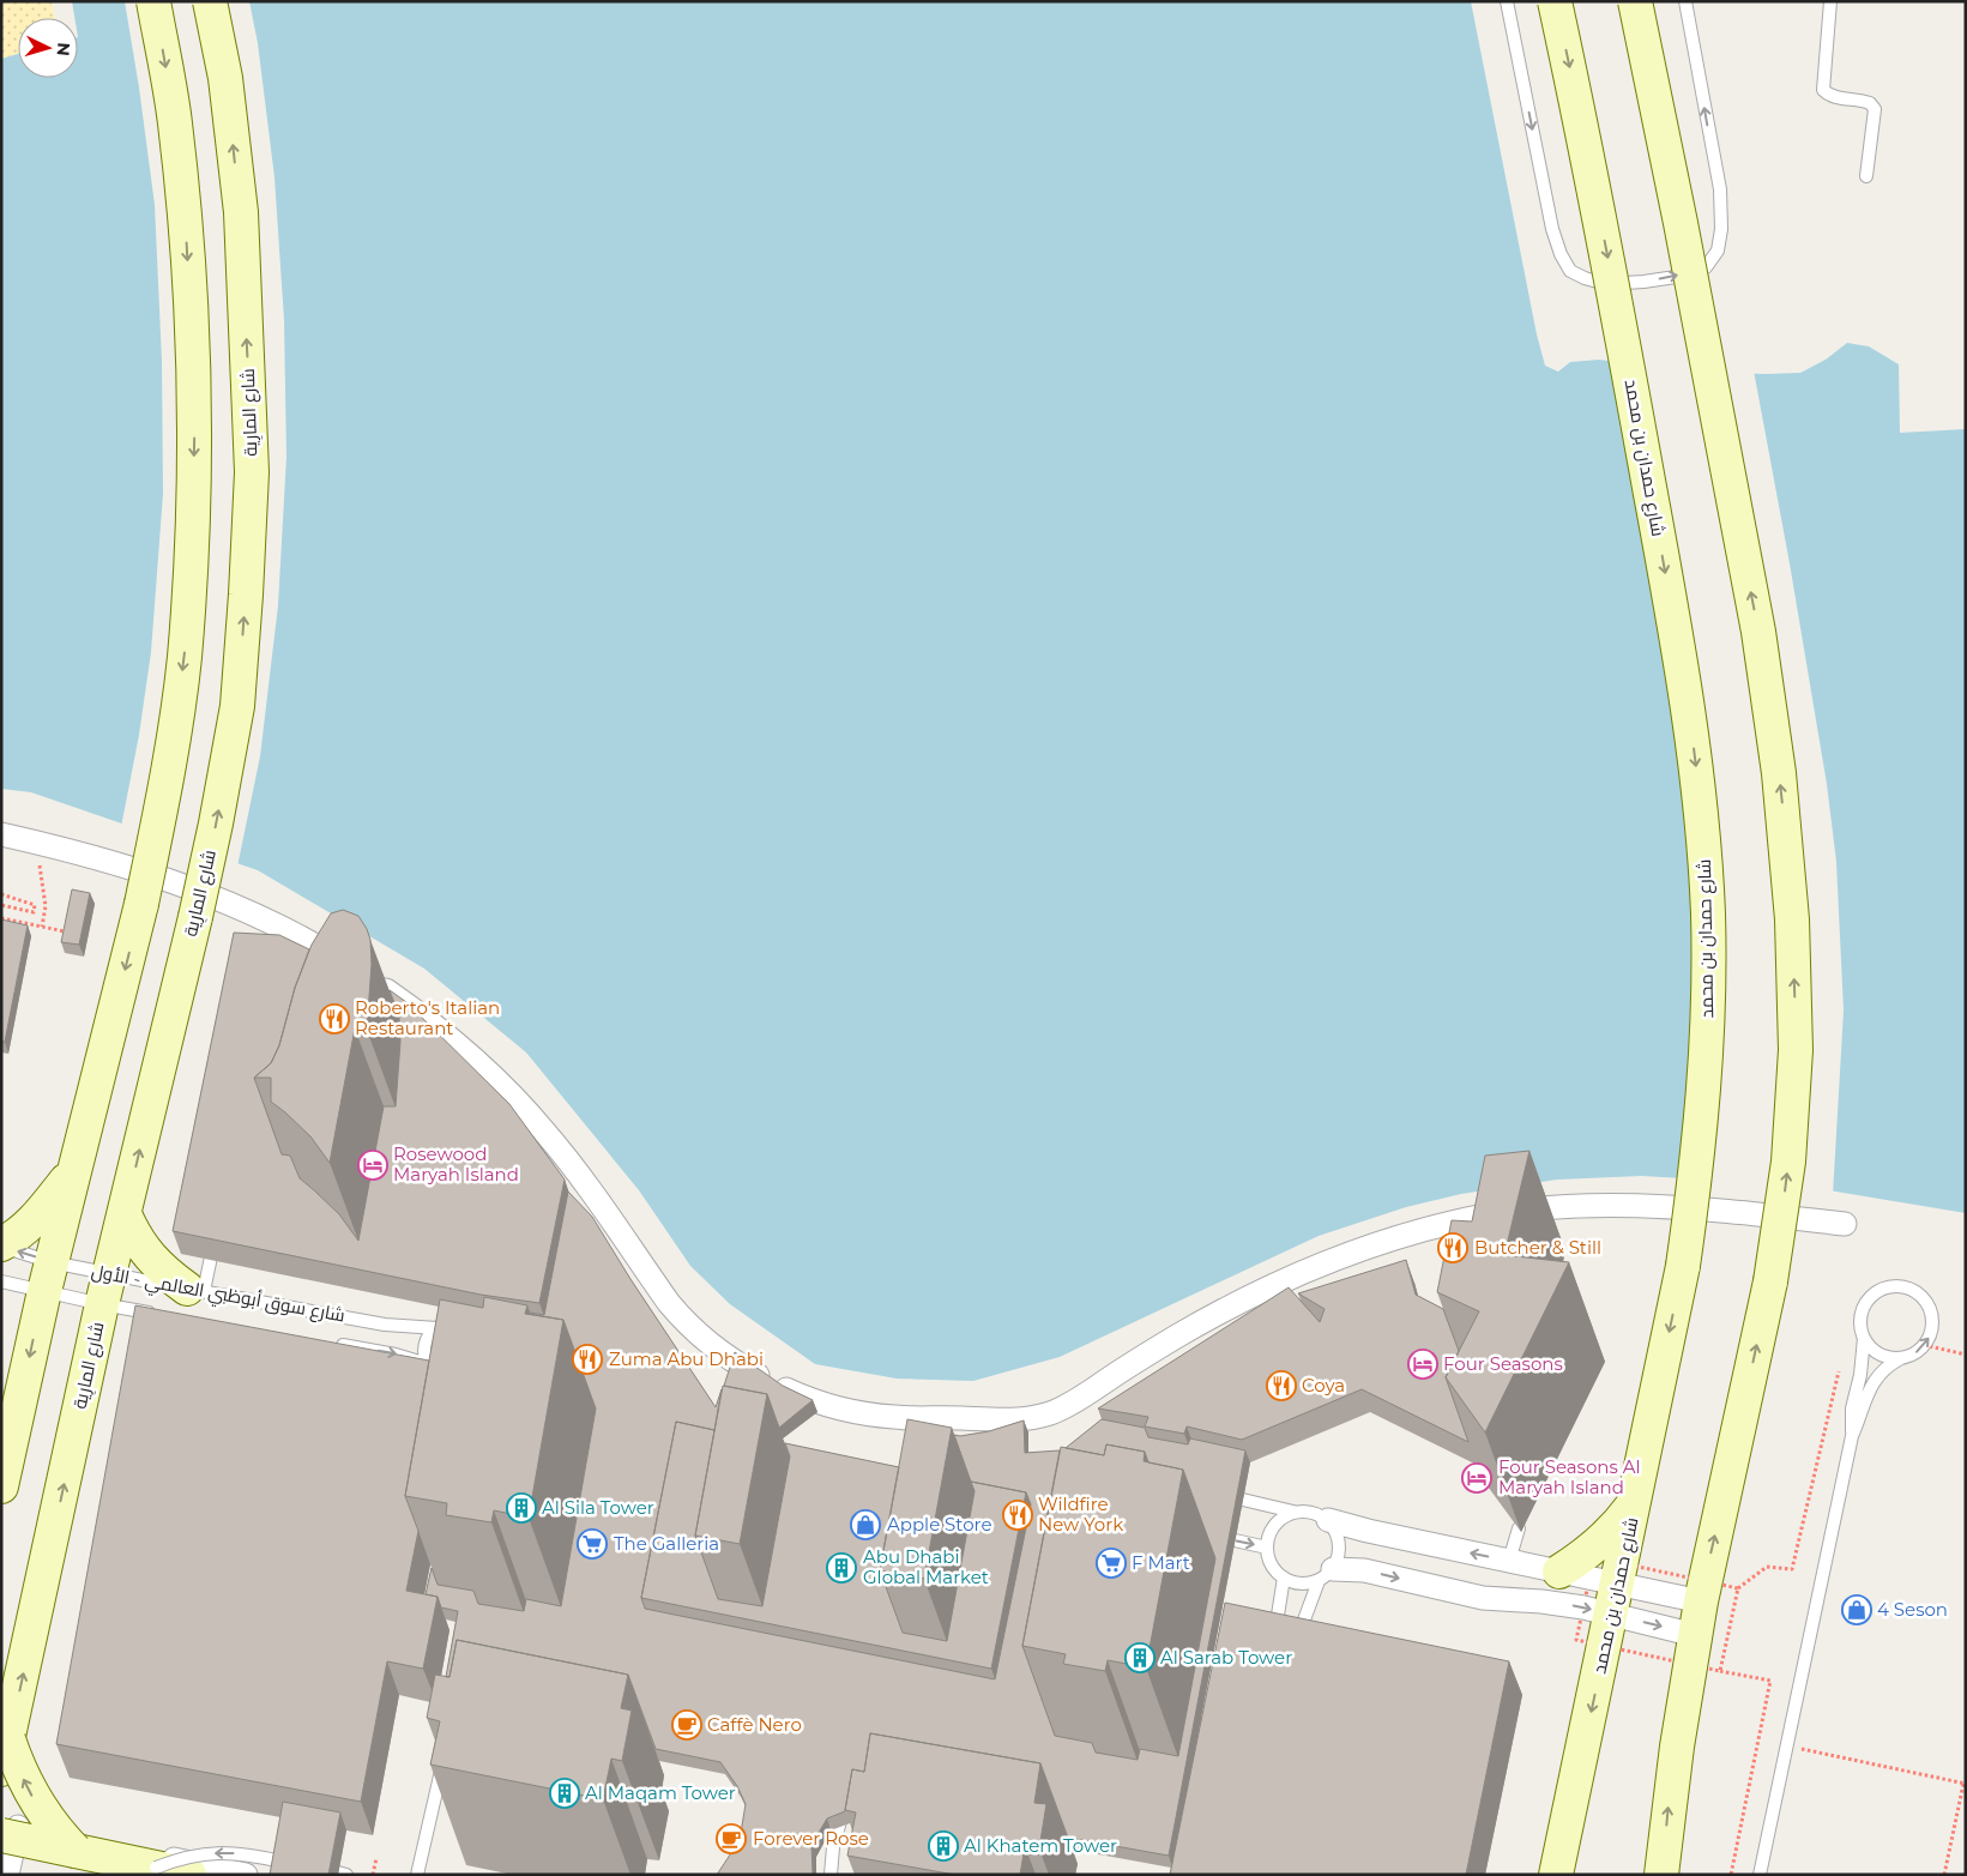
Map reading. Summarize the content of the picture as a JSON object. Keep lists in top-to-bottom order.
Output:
{
  "streets": {
    "main road": ["شارع المارِية", "شارع حمدان بن محمد"],
    "lane": ["شارع سوق أبوظبي العالمي - الأول"]
  },
  "crossings": [
    ["شارع المارِية", "شارع سوق أبوظبي العالمي - الأول"]
  ],
  "places": {
    "restaurant": [
      "Roberto's Italian Restaurant",
      "Butcher & Still",
      "Zuma Abu Dhabi",
      "Coya",
      "Wildfire New York"
    ],
    "hotel": ["Rosewood Maryah Island", "Four Seasons", "Four Seasons Al Maryah Island"],
    "building": [
      "Al Sila Tower",
      "Abu Dhabi Global Market",
      "Al Sarab Tower",
      "Al Maqam Tower",
      "Al Khatem Tower"
    ],
    "shop": ["Apple Store", "4 Seson"],
    "supermarket": ["The Galleria", "F Mart"],
    "cafe": ["Caffè Nero", "Forever Rose"]
  },
  "north": "right"
}
